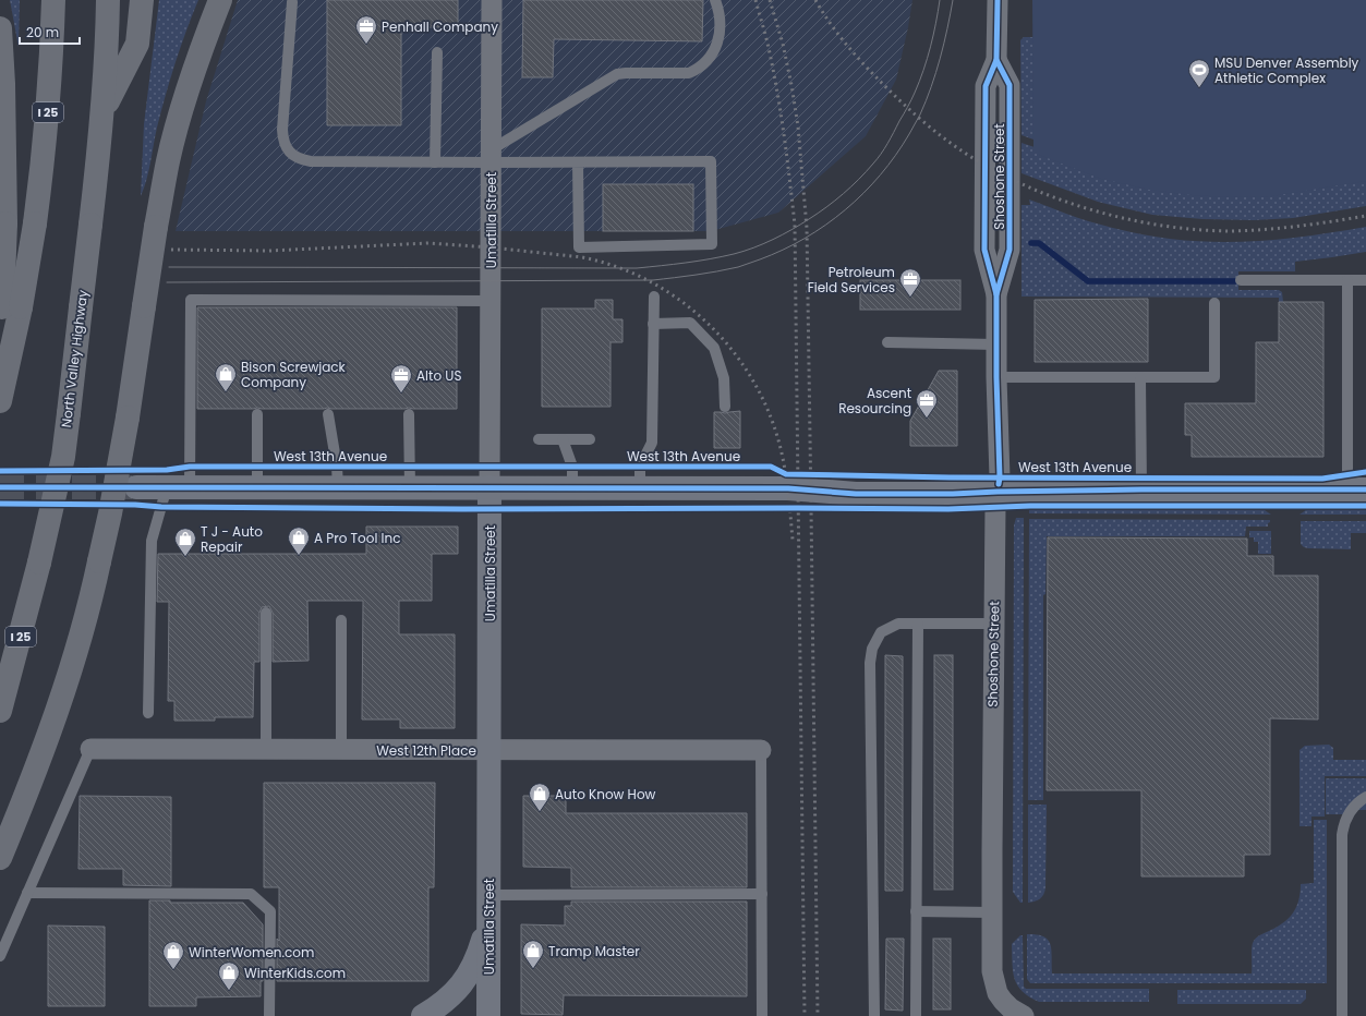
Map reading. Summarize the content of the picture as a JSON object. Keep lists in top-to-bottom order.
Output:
{
  "streets": {
    "highway": ["I 25", "North Valley Highway"],
    "street": [
      "Shoshone Street",
      "Umatilla Street",
      "West 13th Avenue",
      "West 12th Place"
    ]
  },
  "crossings": [
    ["Shoshone Street", "West 13th Avenue"],
    ["Umatilla Street", "West 13th Avenue"],
    ["Umatilla Street", "West 12th Place"]
  ],
  "places": {
    "office": [
      "Penhall Company",
      "Petroleum Field Services",
      "Alto US",
      "Ascent Resourcing"
    ],
    "sports": ["MSU Denver Assembly Athletic Complex"],
    "shop": [
      "Bison Screwjack Company",
      "A Pro Tool Inc",
      "T J - Auto Repair",
      "Auto Know How",
      "Tramp Master",
      "WinterWomen.com",
      "WinterKids.com"
    ]
  },
  "scale_bar": "20 m"
}
